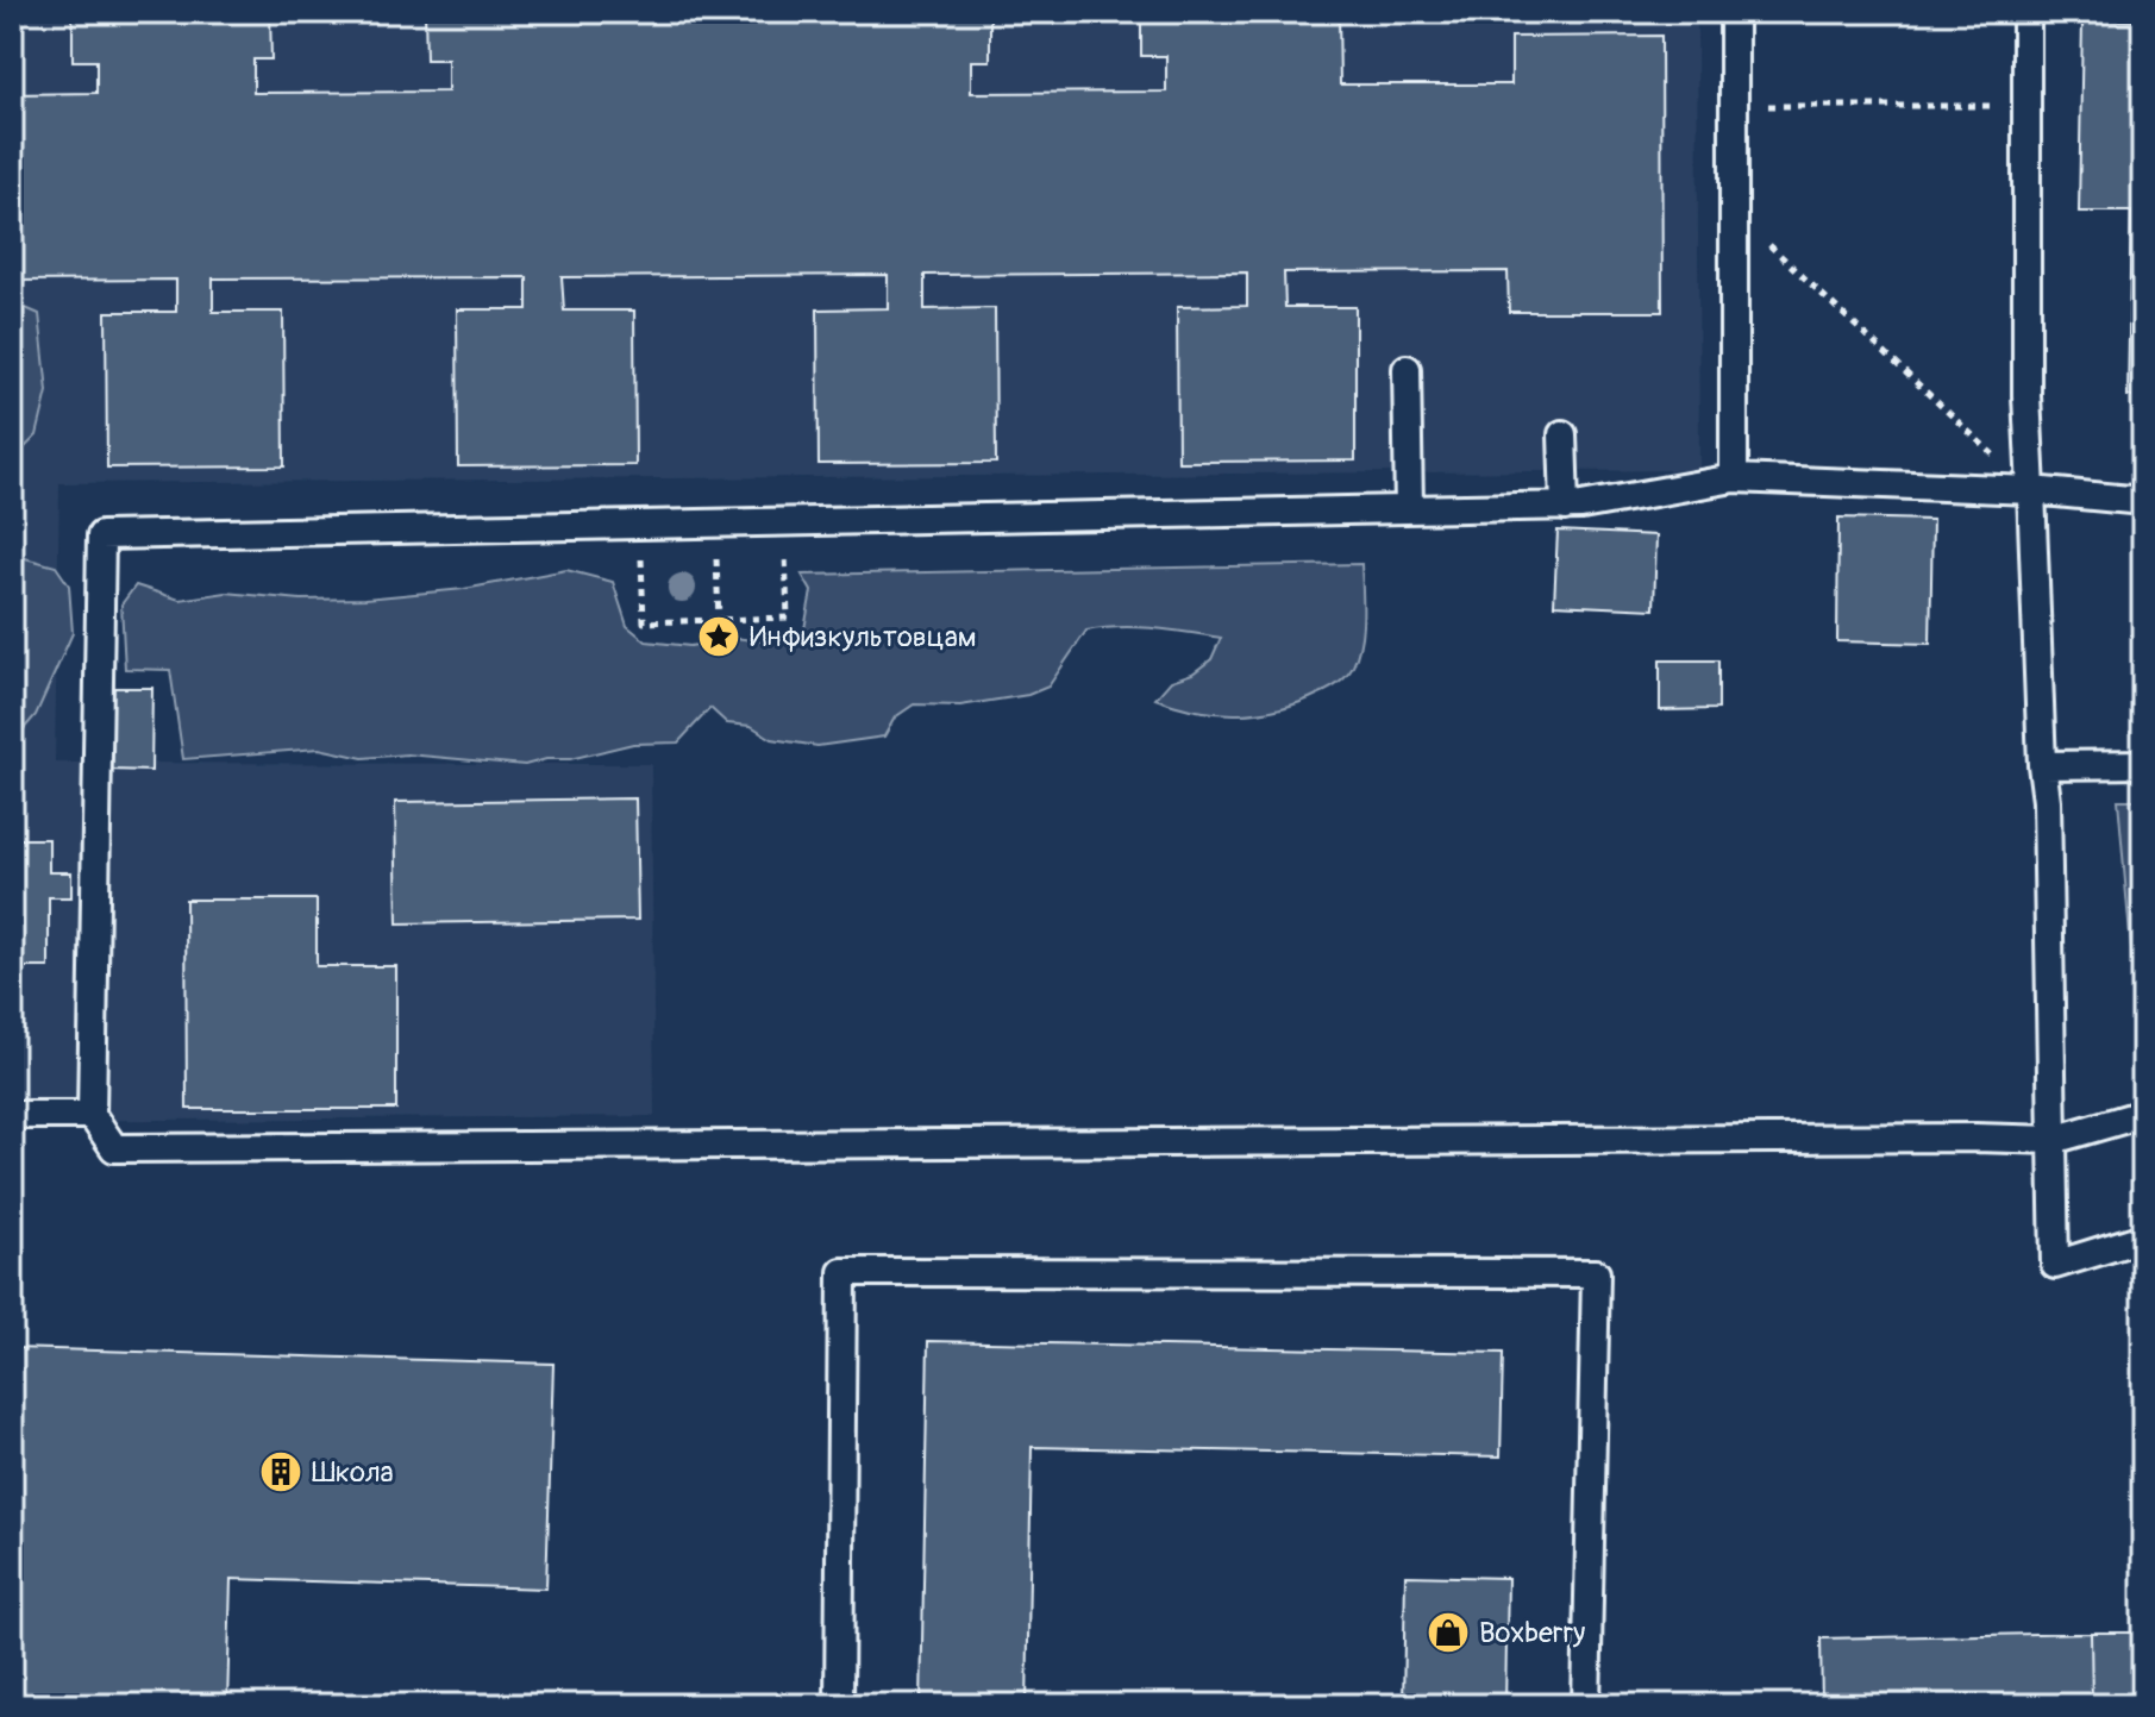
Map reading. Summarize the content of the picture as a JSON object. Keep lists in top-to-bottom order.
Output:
{
  "places": {
    "place": ["Инфизкультовцам"],
    "building": ["Школа"],
    "shop": ["Boxberry"]
  }
}
